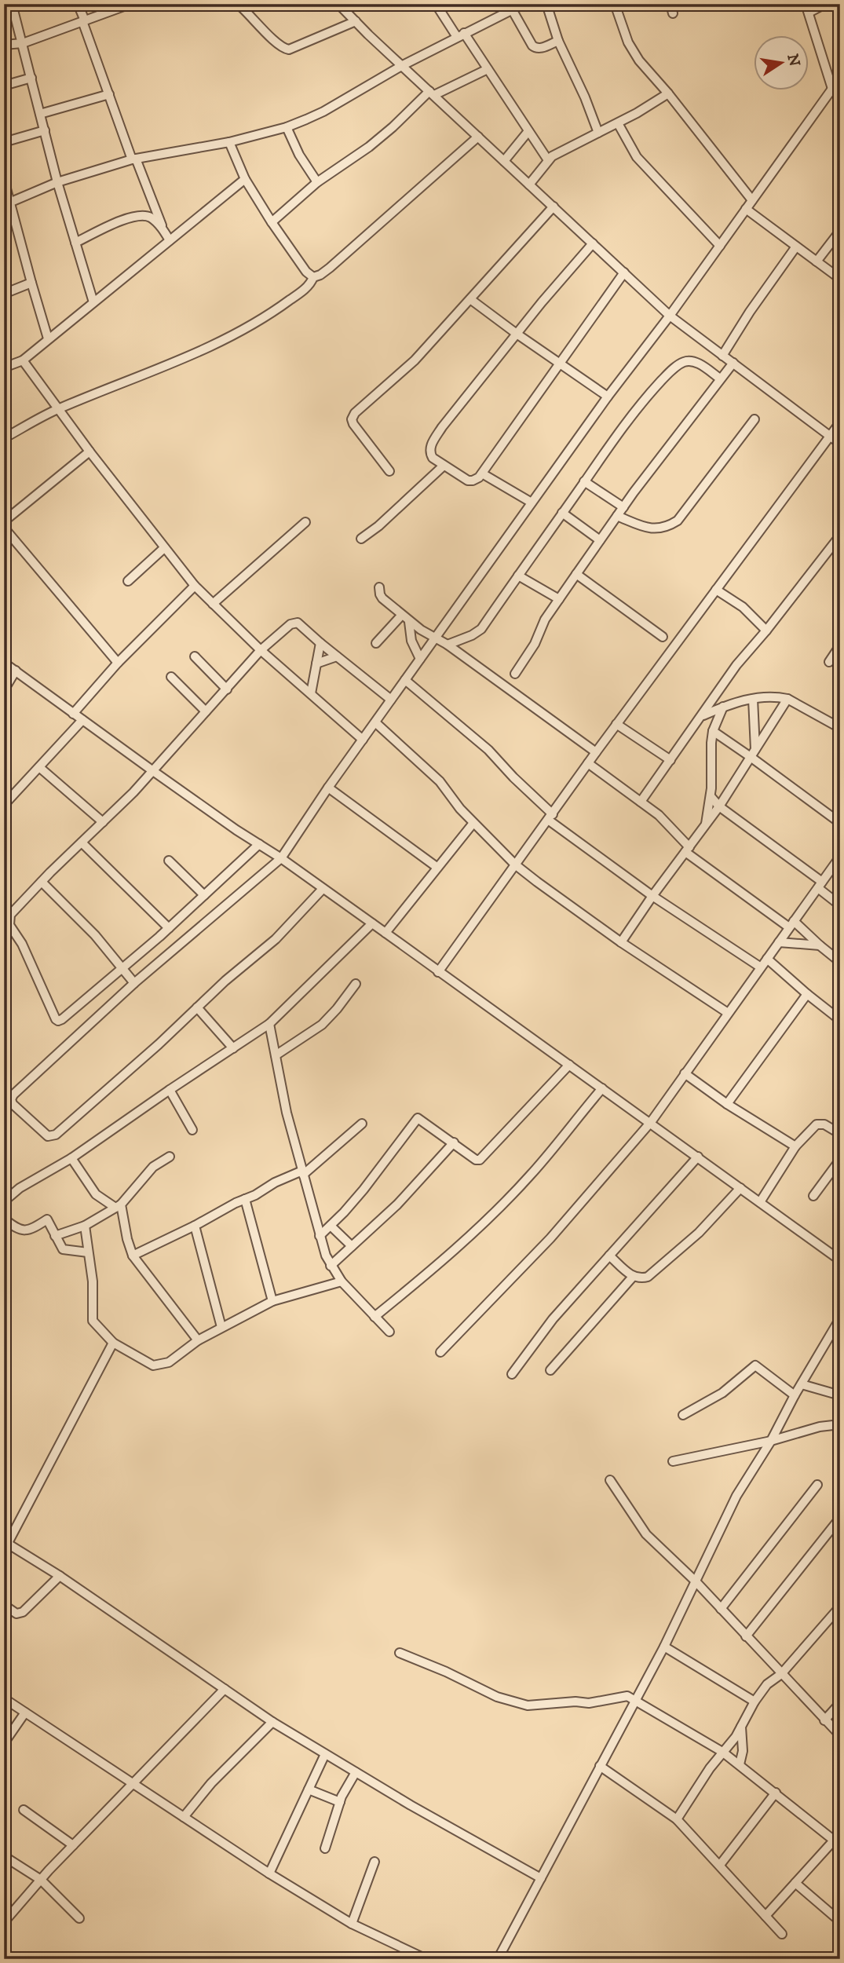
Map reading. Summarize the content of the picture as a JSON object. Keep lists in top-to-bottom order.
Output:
{
  "north": "right"
}
